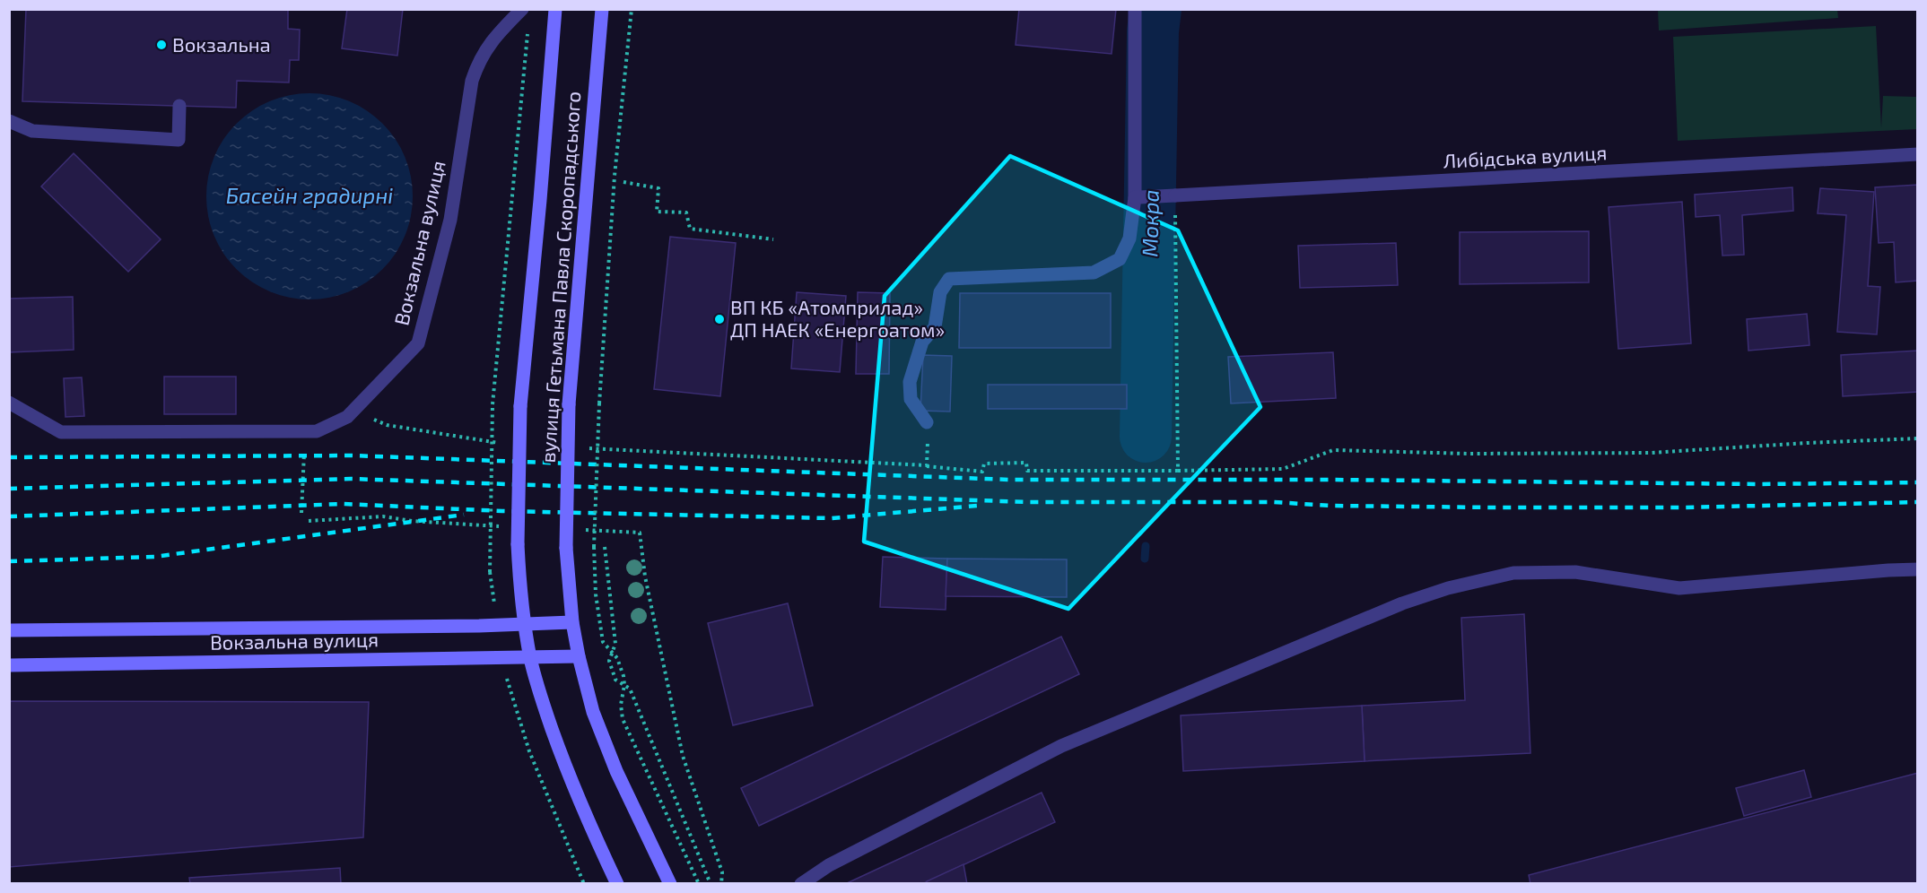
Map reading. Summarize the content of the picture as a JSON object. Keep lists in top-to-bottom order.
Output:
{
  "streets": {
    "main road": ["Вокзальна вулиця", "вулиця Гетьмана Павла Скоропадського"],
    "street": ["Либідська вулиця"]
  },
  "crossings": [
    ["Вокзальна вулиця", "вулиця Гетьмана Павла Скоропадського"]
  ],
  "water": ["Басейн градирні", "Мокра"],
  "places": ["Вокзальна", "ВП КБ «Атомприлад» ДП НАЕК «Енергоатом»"]
}
